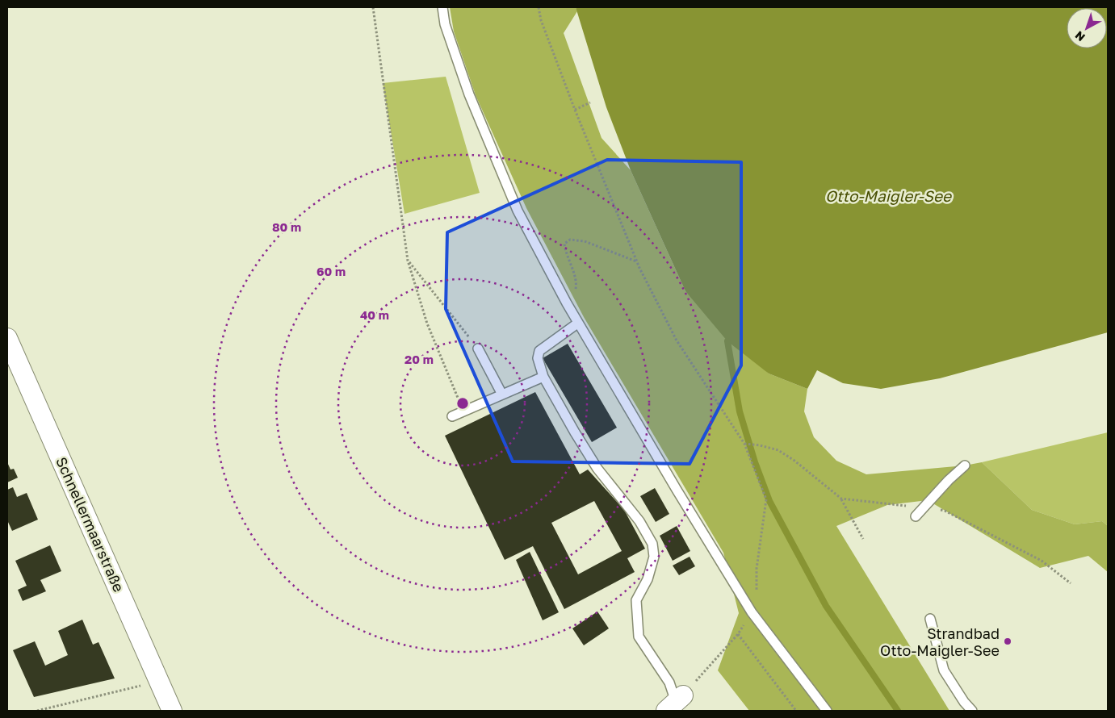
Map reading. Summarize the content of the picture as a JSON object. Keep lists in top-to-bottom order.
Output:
{
  "streets": {
    "street": ["Schnellermaarstraße"]
  },
  "water": ["Otto-Maigler-See"],
  "places": ["Strandbad Otto-Maigler-See"],
  "north": "bottom left",
  "rings": [
    "80 m",
    "60 m",
    "40 m",
    "20 m"
  ]
}
